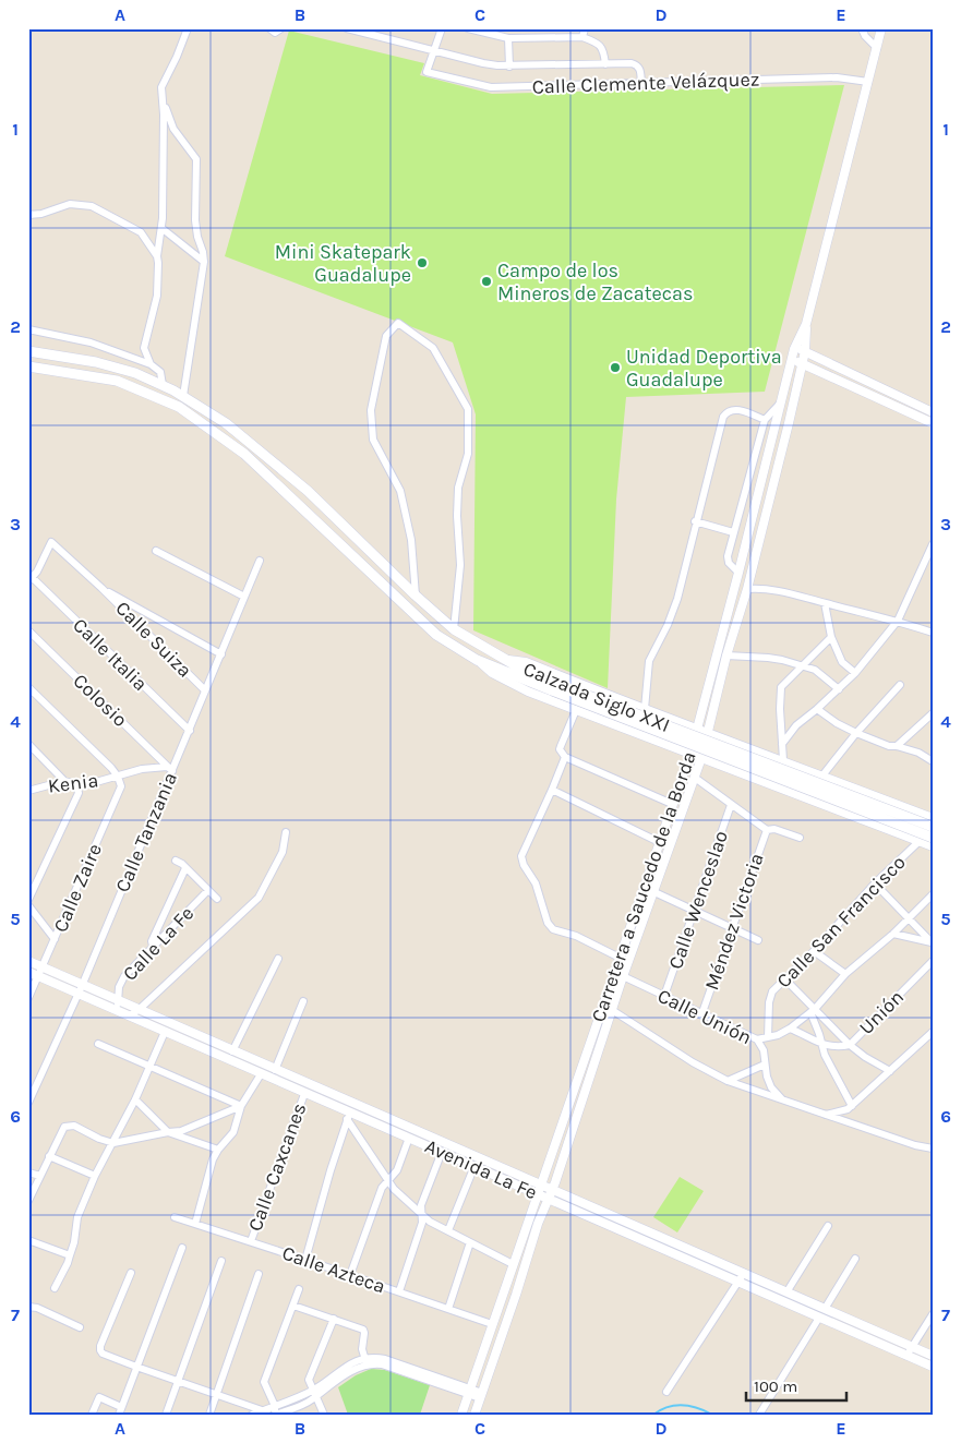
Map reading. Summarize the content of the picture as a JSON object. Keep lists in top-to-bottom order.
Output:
{
  "streets": {
    "main road": ["Calzada Siglo XXI"],
    "street": [
      "Calle Clemente Velázquez",
      "Calle Suiza",
      "Calle Italia",
      "Colosio",
      "Kenia",
      "Calle Tanzania",
      "Carretera a Saucedo de la Borda",
      "Calle Zaire",
      "Calle Wenceslao",
      "Méndez Victoria",
      "Calle San Francisco",
      "Calle La Fe",
      "Unión",
      "Calle Unión",
      "Calle Caxcanes",
      "Avenida La Fe",
      "Calle Azteca"
    ]
  },
  "crossings": [
    ["Calle Suiza", "Calle Italia"],
    ["Calle Suiza", "Calle Tanzania"],
    ["Calle Italia", "Calle Tanzania"],
    ["Calzada Siglo XXI", "Carretera a Saucedo de la Borda"],
    ["Calzada Siglo XXI", "Calle San Francisco"],
    ["Colosio", "Kenia"],
    ["Colosio", "Calle Tanzania"],
    ["Kenia", "Calle Tanzania"],
    ["Kenia", "Calle Zaire"],
    ["Calle Tanzania", "Avenida La Fe"],
    ["Carretera a Saucedo de la Borda", "Calle Unión"],
    ["Carretera a Saucedo de la Borda", "Avenida La Fe"],
    ["Carretera a Saucedo de la Borda", "Calle Azteca"],
    ["Calle Zaire", "Avenida La Fe"],
    ["Calle Wenceslao", "Calle Unión"],
    ["Méndez Victoria", "Calle Unión"],
    ["Calle La Fe", "Avenida La Fe"],
    ["Calle Caxcanes", "Avenida La Fe"],
    ["Calle Caxcanes", "Calle Azteca"]
  ],
  "places": ["Mini Skatepark Guadalupe", "Campo de los Mineros de Zacatecas", "Unidad Deportiva Guadalupe"],
  "scale_bar": "100 m",
  "grid": {
    "columns": [
      "A",
      "B",
      "C",
      "D",
      "E"
    ],
    "rows": [
      "1",
      "2",
      "3",
      "4",
      "5",
      "6",
      "7"
    ]
  }
}
